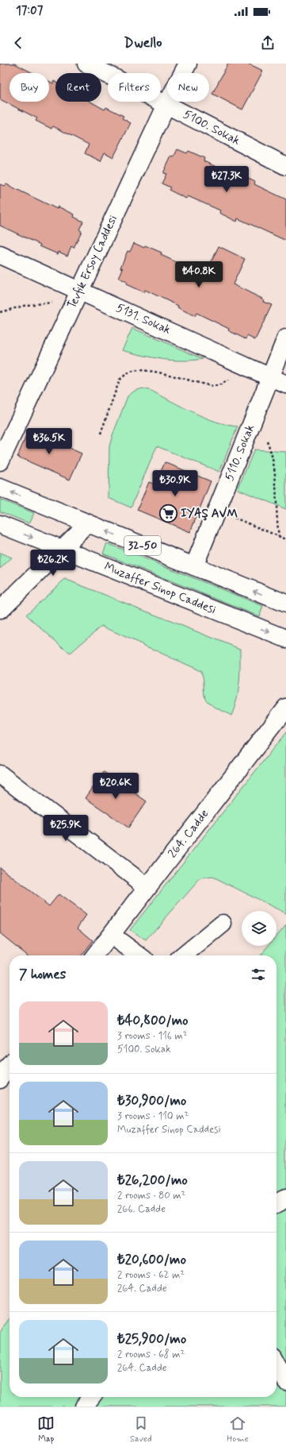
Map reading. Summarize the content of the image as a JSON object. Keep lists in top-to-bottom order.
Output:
{
  "streets": {
    "street": [
      "5100. Sokak",
      "Tevfik Ersoy Caddesi",
      "5131. Sokak",
      "5110. Sokak",
      "32-50",
      "Muzaffer Sinop Caddesi",
      "264. Cadde"
    ]
  },
  "crossings": [
    ["5100. Sokak", "Tevfik Ersoy Caddesi"],
    ["Tevfik Ersoy Caddesi", "5131. Sokak"],
    ["5131. Sokak", "5110. Sokak"],
    ["5110. Sokak", "32-50"]
  ],
  "places": {
    "supermarket": ["IYAŞ AVM"]
  },
  "page": {
    "status": "17:07",
    "header": "Dwello",
    "chip": [
      "Buy",
      "Rent",
      "Filters",
      "New"
    ],
    "price": [
      "₺27.3K",
      "₺40.8K",
      "₺36.5K",
      "₺30.9K",
      "₺26.2K",
      "₺20.6K",
      "₺25.9K"
    ],
    "heading": "7 homes",
    "list": [
      {
        "name": "₺40,800/mo",
        "note": "3 rooms · 116 m² · 5100. Sokak"
      },
      {
        "name": "₺30,900/mo",
        "note": "3 rooms · 110 m² · Muzaffer Sinop Caddesi"
      },
      {
        "name": "₺26,200/mo",
        "note": "2 rooms · 80 m² · 266. Cadde"
      },
      {
        "name": "₺20,600/mo",
        "note": "2 rooms · 62 m² · 264. Cadde"
      },
      {
        "name": "₺25,900/mo",
        "note": "2 rooms · 68 m² · 264. Cadde"
      }
    ],
    "tabs": ["Map", "Saved", "Home"]
  }
}
